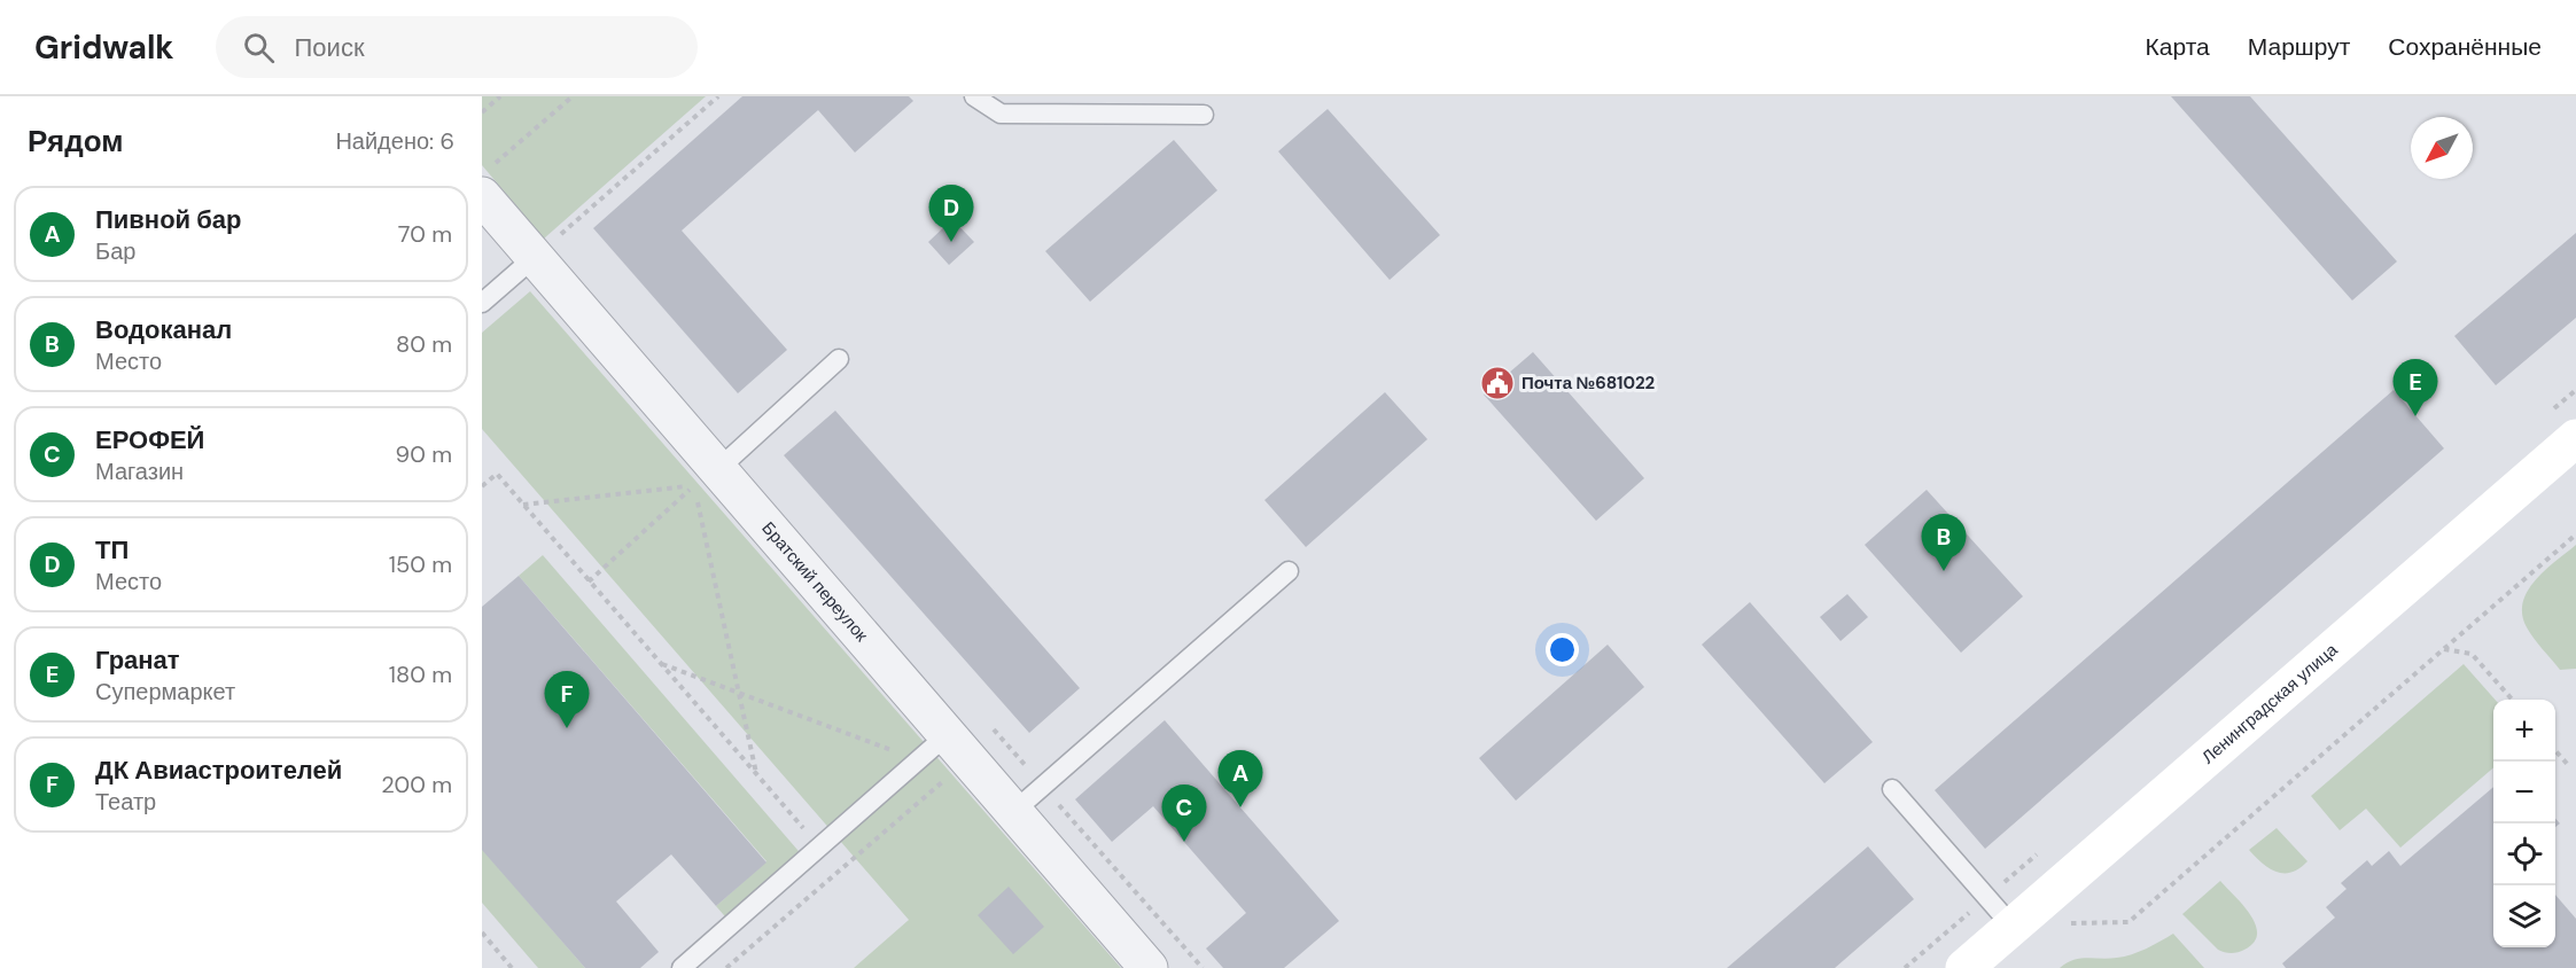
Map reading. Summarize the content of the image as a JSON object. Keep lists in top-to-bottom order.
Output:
{
  "streets": {
    "main road": ["Ленинградская улица"],
    "street": ["Братский переулок"]
  },
  "places": {
    "public building": ["Почта №681022"]
  },
  "north": "bottom left",
  "page": {
    "header": "Gridwalk",
    "search": "Поиск",
    "nav": ["Карта", "Маршрут", "Сохранённые"],
    "heading": ["Рядом", "Найдено: 6"],
    "pins": [
      "D",
      "E",
      "B",
      "F",
      "A",
      "C"
    ],
    "list": [
      {
        "mark": "A",
        "name": "Пивной бар",
        "note": "Бар",
        "value": "70 m"
      },
      {
        "mark": "B",
        "name": "Водоканал",
        "note": "Место",
        "value": "80 m"
      },
      {
        "mark": "C",
        "name": "ЕРОФЕЙ",
        "note": "Магазин",
        "value": "90 m"
      },
      {
        "mark": "D",
        "name": "ТП",
        "note": "Место",
        "value": "150 m"
      },
      {
        "mark": "E",
        "name": "Гранат",
        "note": "Супермаркет",
        "value": "180 m"
      },
      {
        "mark": "F",
        "name": "ДК Авиастроителей",
        "note": "Театр",
        "value": "200 m"
      }
    ],
    "map_buttons": ["+", "−"]
  }
}
